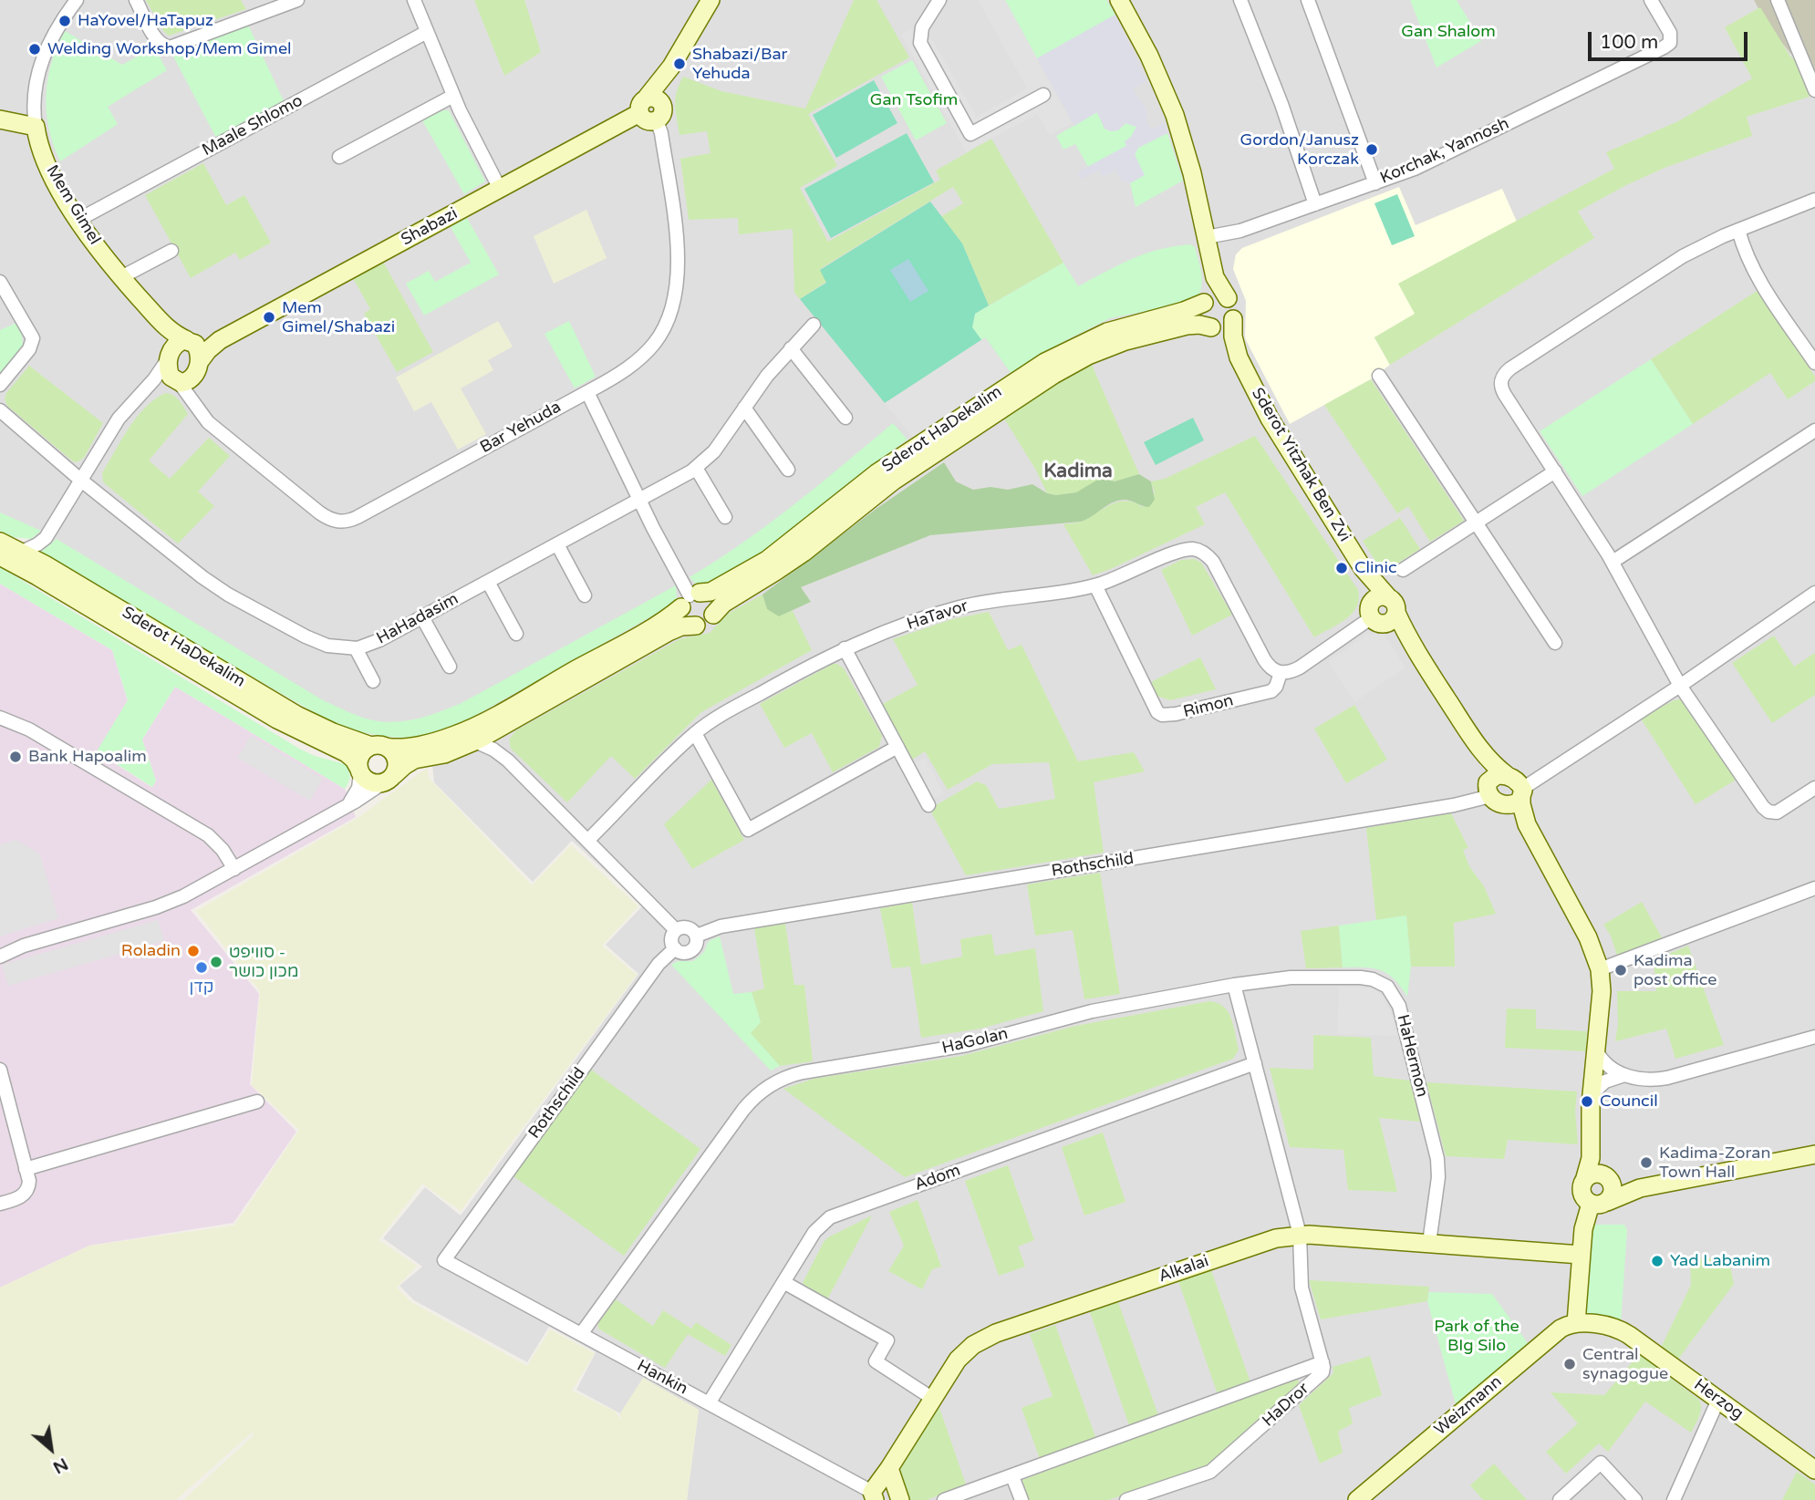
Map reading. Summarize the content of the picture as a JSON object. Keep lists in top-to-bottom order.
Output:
{
  "streets": {
    "street": [
      "Maale Shlomo",
      "Korchak, Yannosh",
      "Mem Gimel",
      "Shabazi",
      "Bar Yehuda",
      "Sderot HaDekalim",
      "Sderot Yitzhak Ben Zvi",
      "HaTavor",
      "HaHadasim",
      "Rimon",
      "Rothschild",
      "HaGolan",
      "HaHermon",
      "Adom",
      "Alkalai",
      "Hankin",
      "Herzog",
      "HaDror",
      "Weizmann"
    ]
  },
  "crossings": [
    ["Maale Shlomo", "Mem Gimel"],
    ["Mem Gimel", "Shabazi"],
    ["Mem Gimel", "Bar Yehuda"],
    ["Shabazi", "Bar Yehuda"],
    ["Sderot HaDekalim", "Sderot Yitzhak Ben Zvi"],
    ["Sderot Yitzhak Ben Zvi", "Rimon"],
    ["Sderot Yitzhak Ben Zvi", "Rothschild"],
    ["HaTavor", "Rimon"],
    ["Rothschild", "Hankin"],
    ["HaGolan", "HaHermon"],
    ["HaGolan", "Hankin"],
    ["HaHermon", "Alkalai"],
    ["Adom", "Hankin"],
    ["Alkalai", "Hankin"],
    ["Herzog", "Weizmann"]
  ],
  "districts": ["Kadima"],
  "parks": ["Gan Shalom", "Gan Tsofim", "Park of the BIg Silo"],
  "places": [
    "HaYovel/HaTapuz",
    "Welding Workshop/Mem Gimel",
    "Shabazi/Bar Yehuda",
    "Gordon/Janusz Korczak",
    "Mem Gimel/Shabazi",
    "Clinic",
    "Bank Hapoalim",
    "Roladin",
    "סוויפט - מכון כושר",
    "קדן",
    "Kadima post office",
    "Council",
    "Kadima-Zoran Town Hall",
    "Yad Labanim",
    "Central synagogue"
  ],
  "scale_bar": "100 m",
  "north": "bottom right"
}
